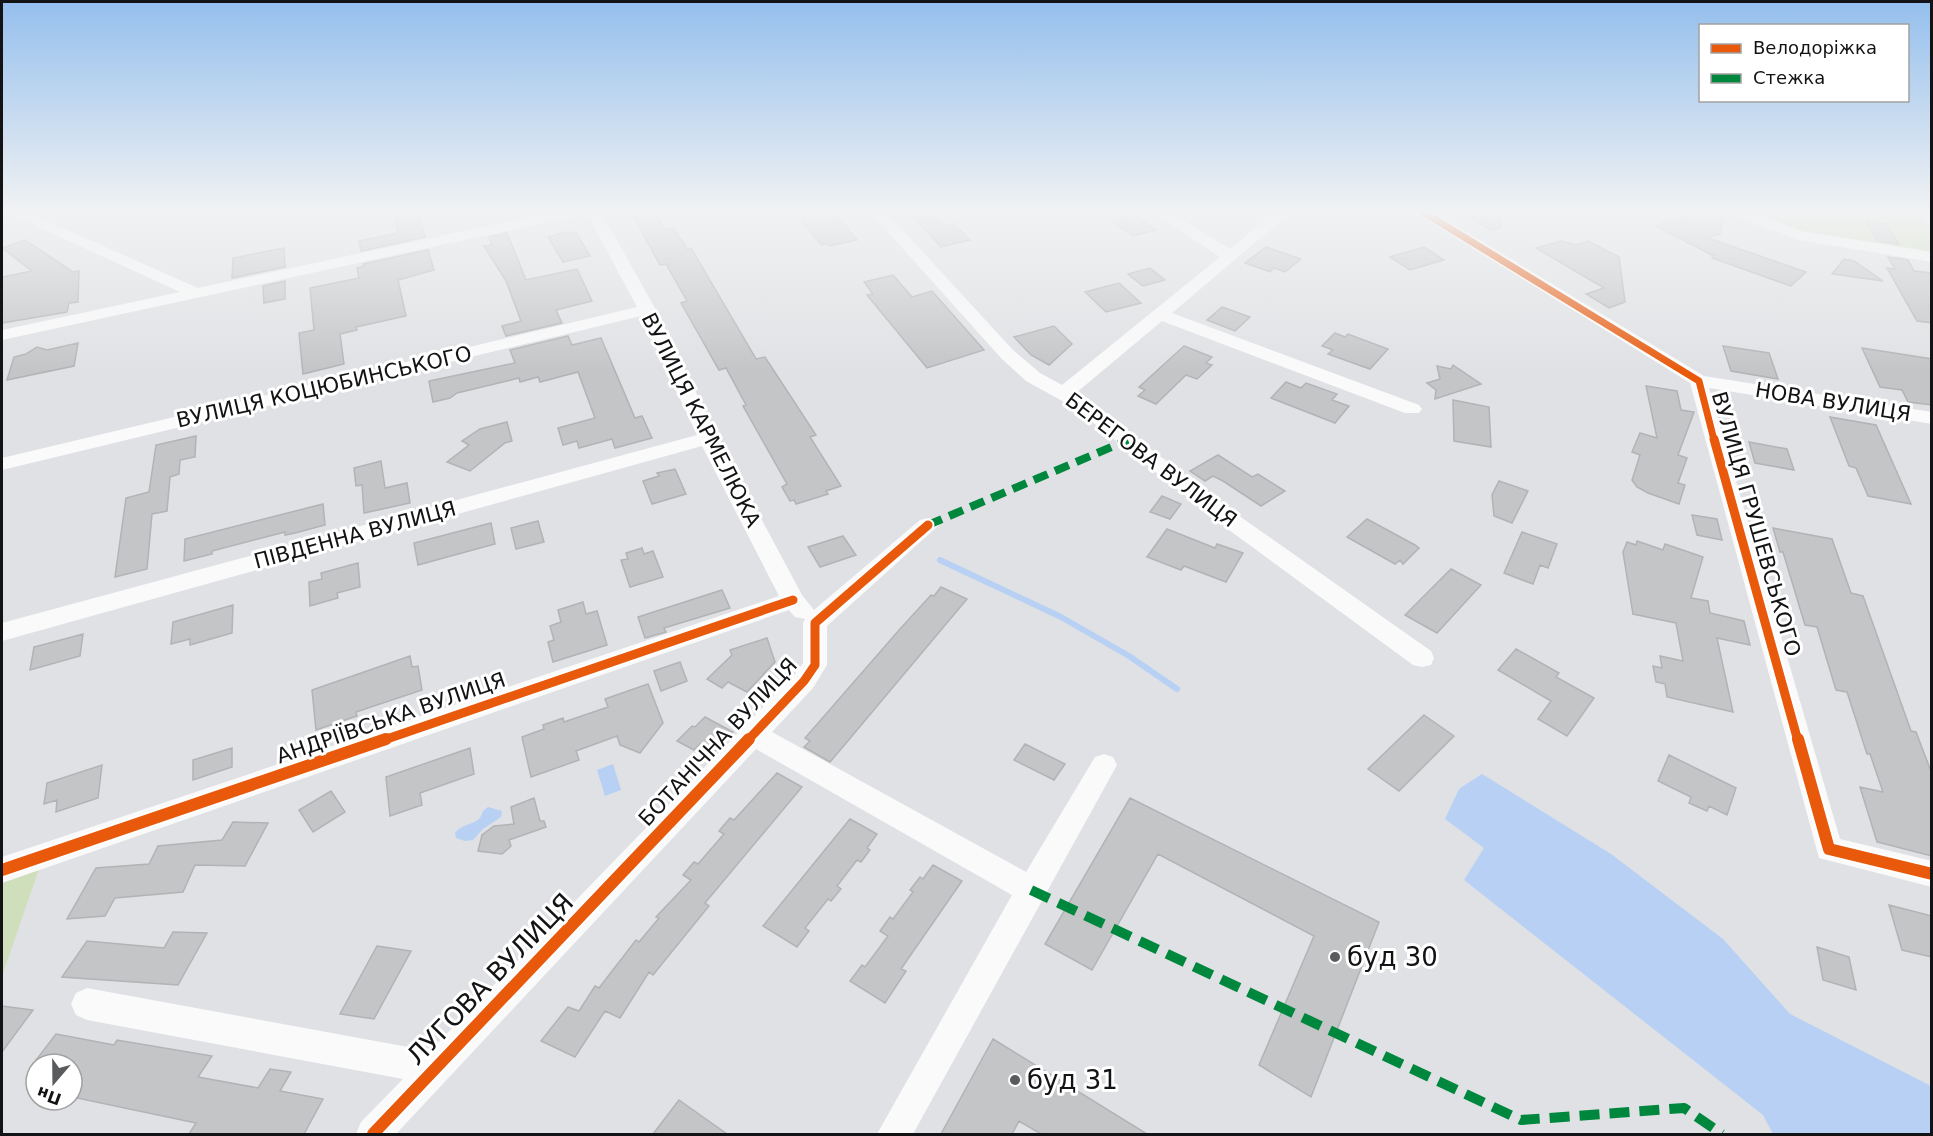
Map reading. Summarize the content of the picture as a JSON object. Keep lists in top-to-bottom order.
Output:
{
  "streets": {
    "street": [
      "ВУЛИЦЯ КОЦЮБИНСЬКОГО",
      "НОВА ВУЛИЦЯ",
      "ВУЛИЦЯ КАРМЕЛЮКА",
      "БЕРЕГОВА ВУЛИЦЯ",
      "ВУЛИЦЯ ГРУШЕВСЬКОГО",
      "ПІВДЕННА ВУЛИЦЯ",
      "АНДРІЇВСЬКА ВУЛИЦЯ",
      "БОТАНІЧНА ВУЛИЦЯ",
      "ЛУГОВА ВУЛИЦЯ"
    ]
  },
  "crossings": [
    ["ВУЛИЦЯ КОЦЮБИНСЬКОГО", "ВУЛИЦЯ КАРМЕЛЮКА"],
    ["НОВА ВУЛИЦЯ", "ВУЛИЦЯ ГРУШЕВСЬКОГО"],
    ["ВУЛИЦЯ КАРМЕЛЮКА", "ПІВДЕННА ВУЛИЦЯ"],
    ["ВУЛИЦЯ КАРМЕЛЮКА", "АНДРІЇВСЬКА ВУЛИЦЯ"],
    ["ВУЛИЦЯ КАРМЕЛЮКА", "БОТАНІЧНА ВУЛИЦЯ"],
    ["БОТАНІЧНА ВУЛИЦЯ", "ЛУГОВА ВУЛИЦЯ"]
  ],
  "places": ["буд 30", "буд 31"],
  "legend": ["Велодоріжка", "Стежка"],
  "north": "bottom"
}
